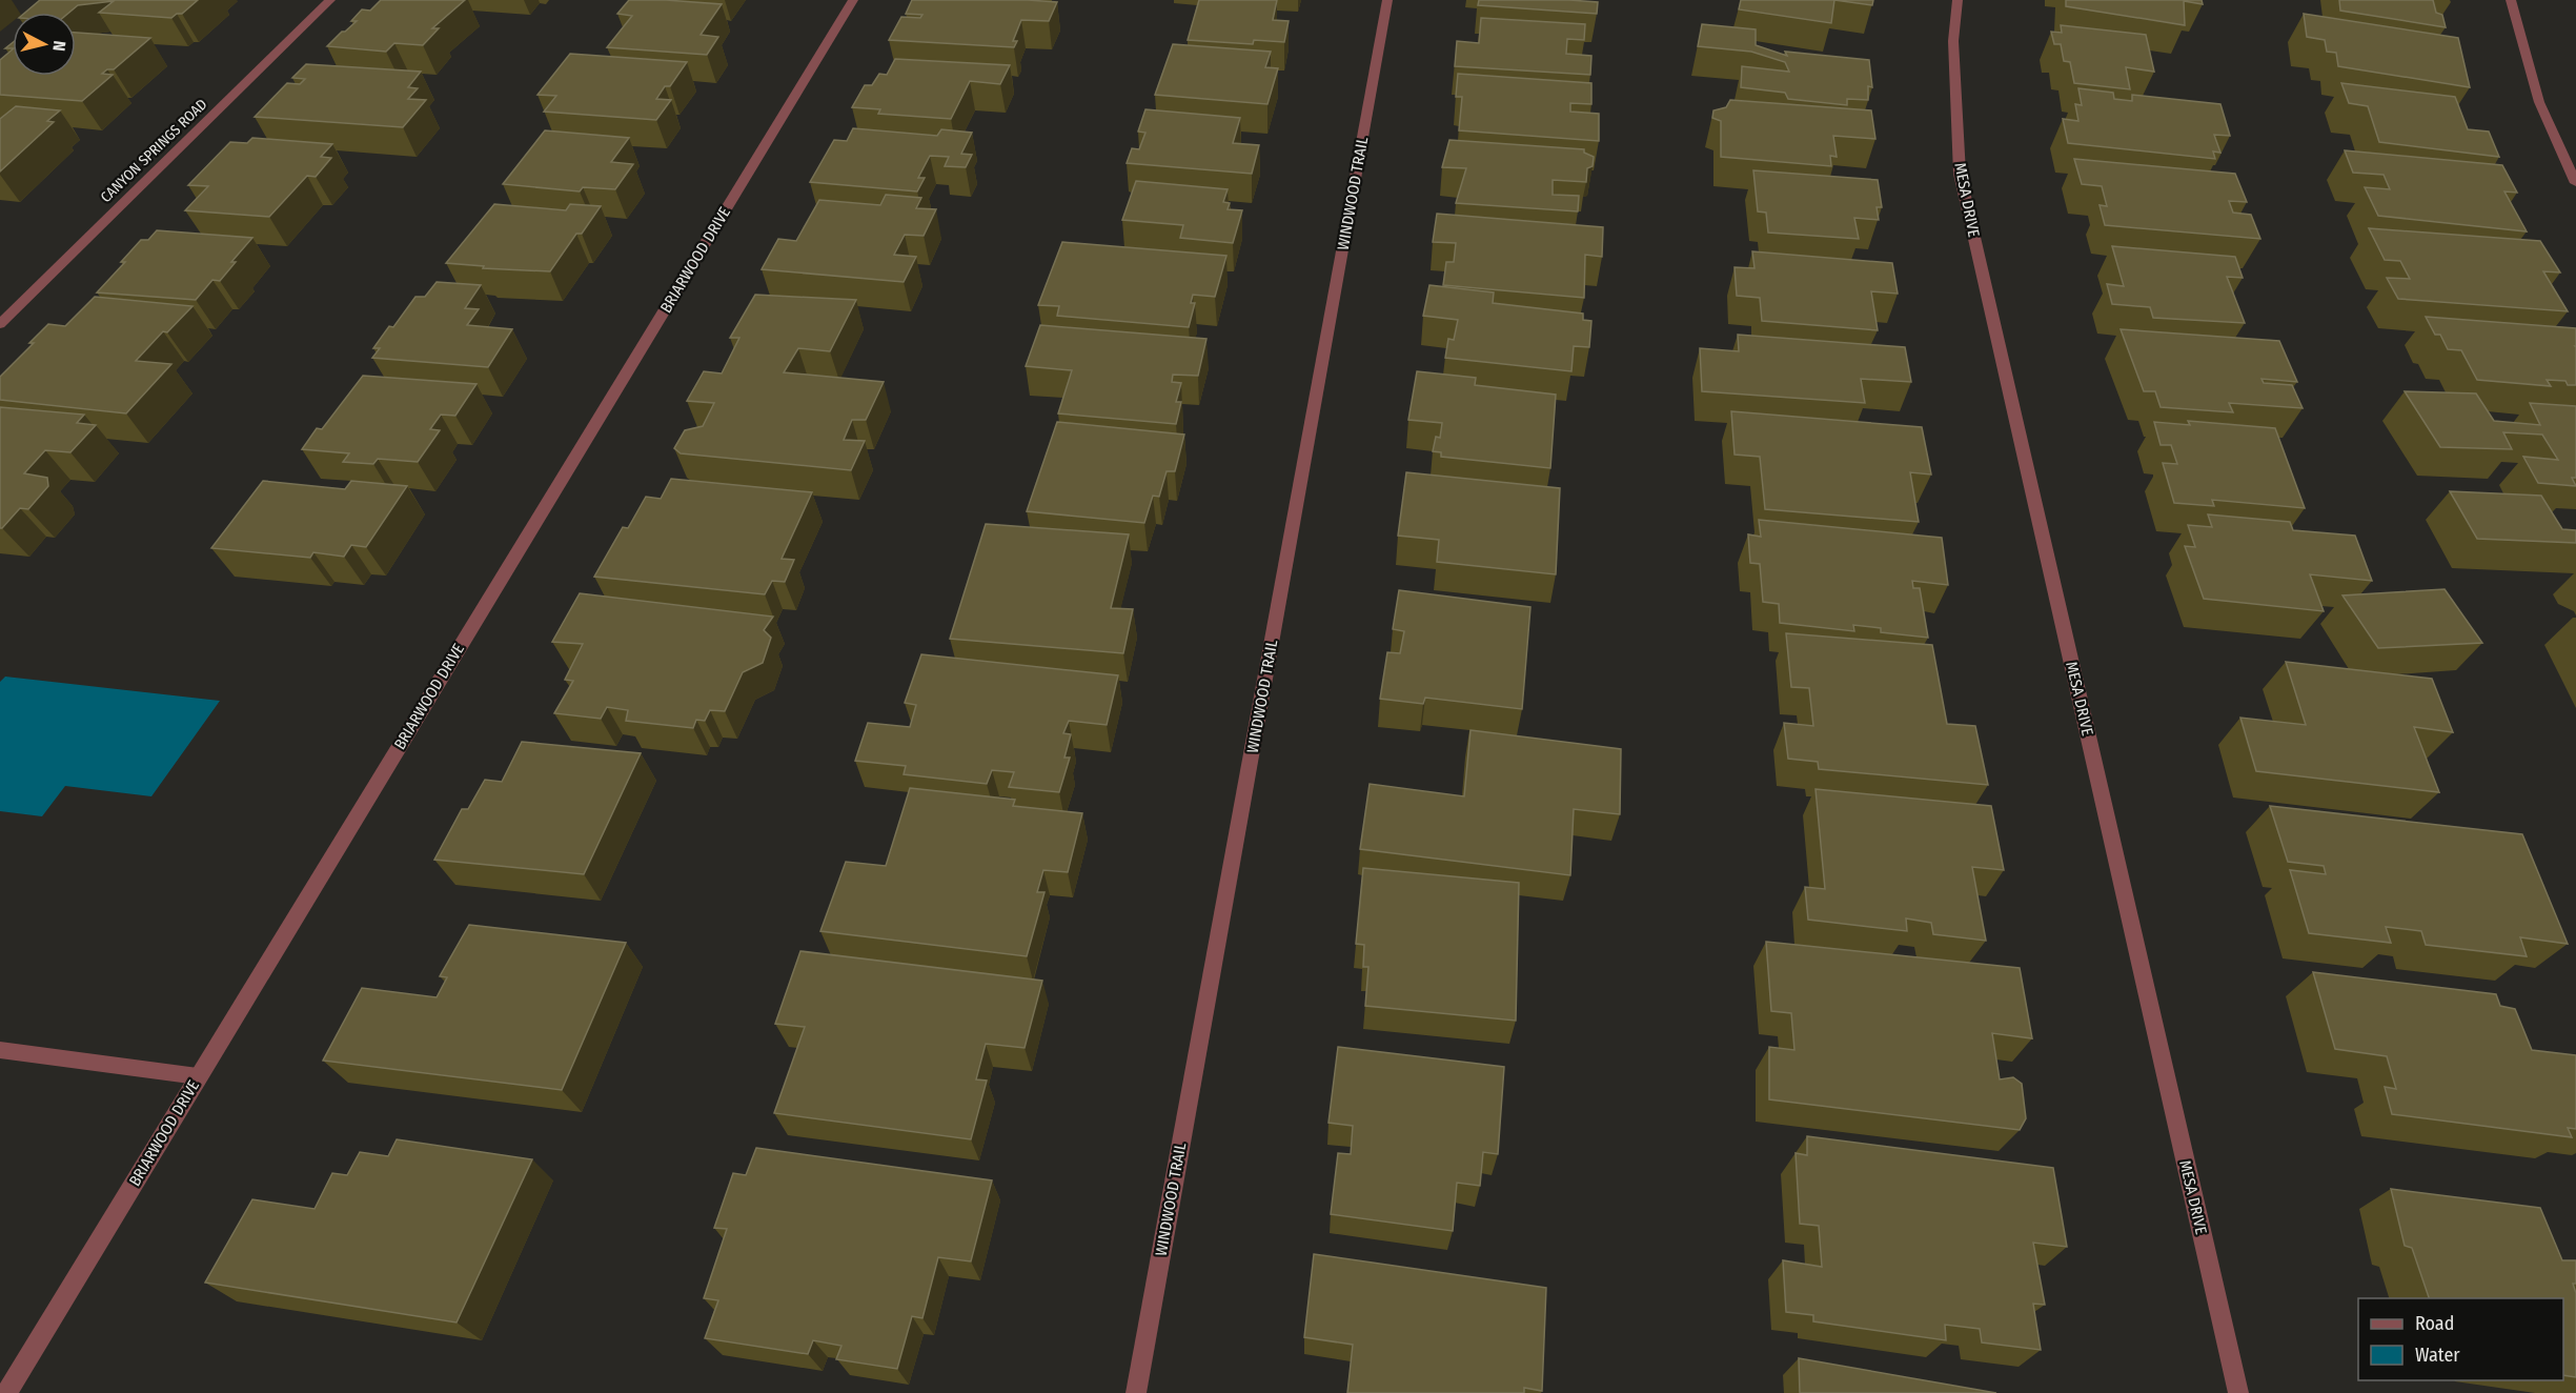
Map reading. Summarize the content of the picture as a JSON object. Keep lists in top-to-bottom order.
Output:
{
  "streets": {
    "street": [
      "CANYON SPRINGS ROAD",
      "WINDWOOD TRAIL",
      "MESA DRIVE",
      "BRIARWOOD DRIVE"
    ]
  },
  "legend": ["Road", "Water"],
  "north": "right"
}
